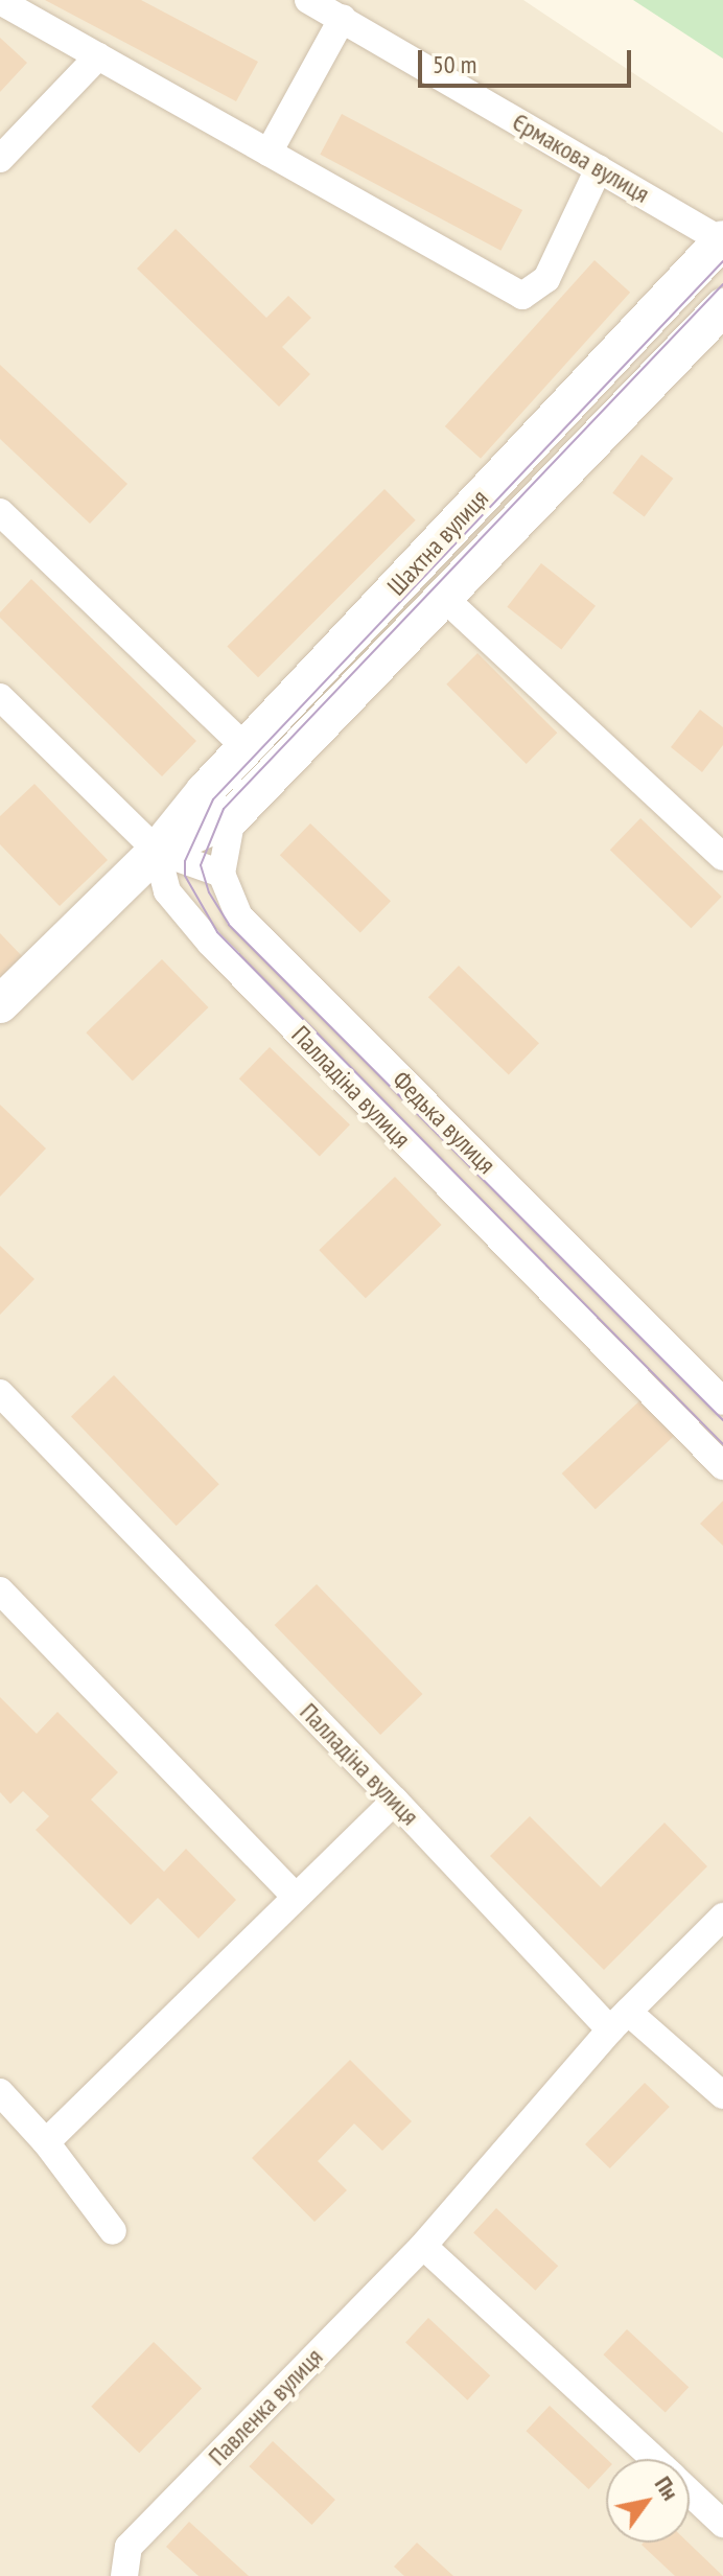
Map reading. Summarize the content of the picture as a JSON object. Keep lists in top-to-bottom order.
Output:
{
  "streets": {
    "main road": ["Шахтна вулиця"],
    "street": [
      "Єрмакова вулиця",
      "Палладіна вулиця",
      "Федька вулиця",
      "Павленка вулиця"
    ]
  },
  "crossings": [
    ["Єрмакова вулиця", "Шахтна вулиця"],
    ["Шахтна вулиця", "Палладіна вулиця"],
    ["Палладіна вулиця", "Павленка вулиця"]
  ],
  "scale_bar": "50 m",
  "north": "top right"
}
